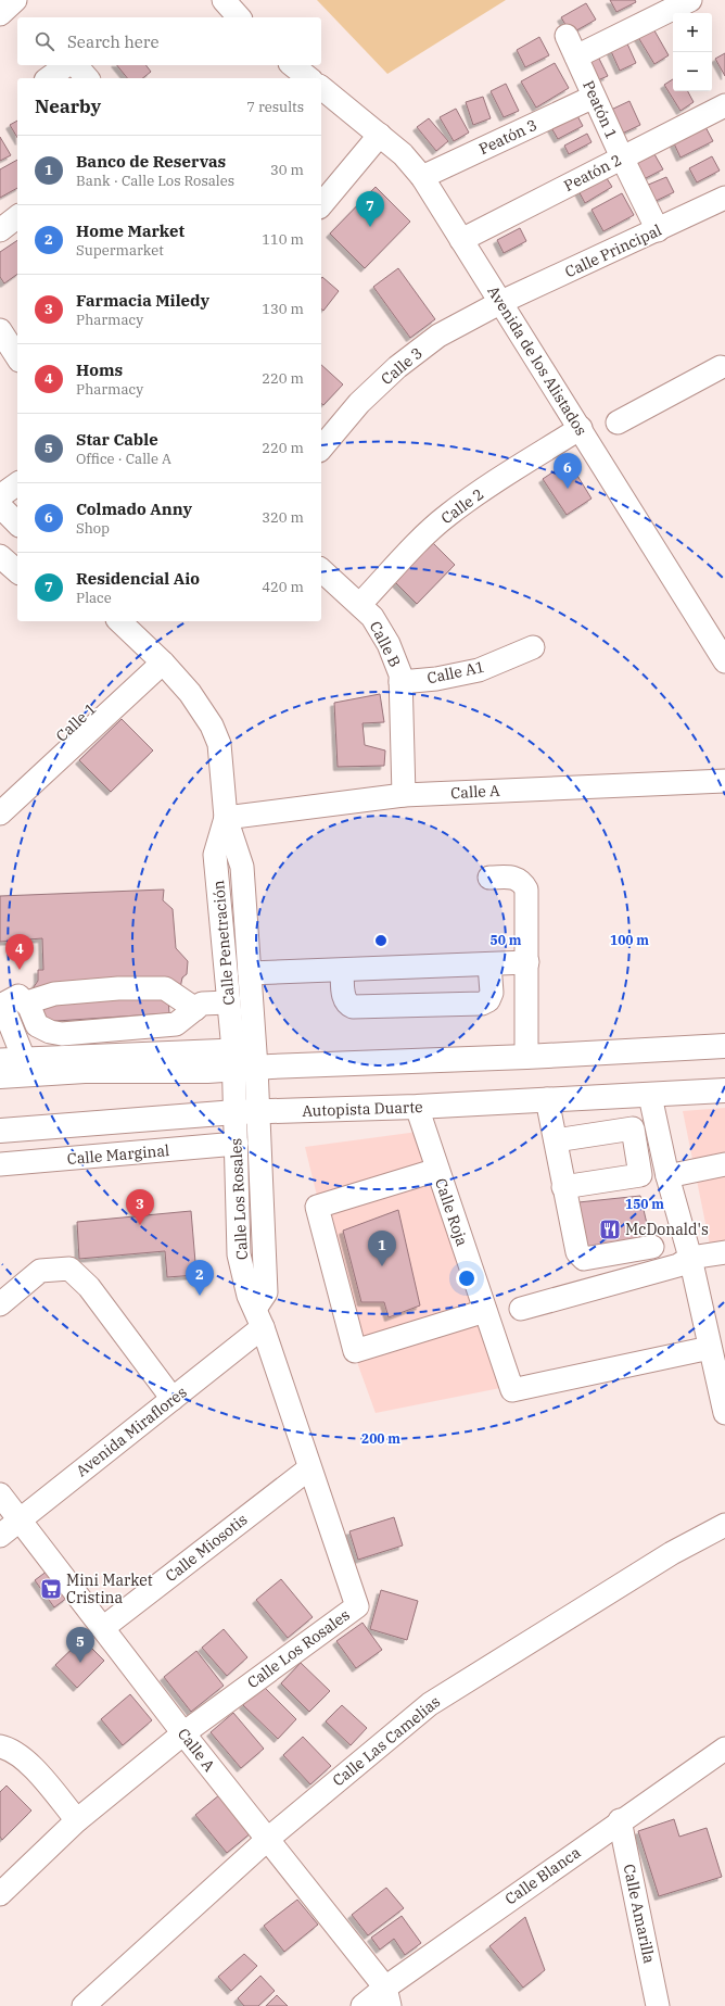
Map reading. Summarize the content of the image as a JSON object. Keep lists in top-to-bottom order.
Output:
{
  "streets": {
    "highway": ["Autopista Duarte"],
    "street": [
      "Peatón 1",
      "Peatón 3",
      "Peatón 2",
      "Calle Principal",
      "Avenida de los Alistados",
      "Calle 3",
      "Calle 2",
      "Calle B",
      "Calle A1",
      "Calle 1",
      "Calle A",
      "Calle Penetración",
      "Calle Marginal",
      "Calle Los Rosales",
      "Calle Roja",
      "Avenida Miraflores",
      "Calle Miosotis",
      "Calle Las Camelias",
      "Calle Blanca",
      "Calle Amarilla"
    ]
  },
  "crossings": [
    ["Peatón 1", "Peatón 3"],
    ["Peatón 1", "Peatón 2"],
    ["Peatón 1", "Calle Principal"],
    ["Peatón 3", "Avenida de los Alistados"],
    ["Peatón 2", "Avenida de los Alistados"],
    ["Calle Principal", "Avenida de los Alistados"],
    ["Calle Principal", "Calle 3"],
    ["Avenida de los Alistados", "Calle 3"],
    ["Avenida de los Alistados", "Calle 2"],
    ["Calle 2", "Calle B"],
    ["Calle B", "Calle A1"],
    ["Calle B", "Calle A"],
    ["Calle 1", "Calle Penetración"],
    ["Calle A", "Calle Penetración"],
    ["Calle A", "Calle Los Rosales"],
    ["Calle A", "Avenida Miraflores"],
    ["Calle A", "Calle Miosotis"],
    ["Calle A", "Calle Las Camelias"],
    ["Calle A", "Calle Blanca"],
    ["Autopista Duarte", "Calle Los Rosales"],
    ["Autopista Duarte", "Calle Roja"],
    ["Calle Marginal", "Calle Los Rosales"],
    ["Calle Los Rosales", "Avenida Miraflores"],
    ["Calle Los Rosales", "Calle Miosotis"],
    ["Calle Blanca", "Calle Amarilla"]
  ],
  "places": {
    "restaurant": ["McDonald's"],
    "supermarket": ["Mini Market Cristina"]
  },
  "page": {
    "map_buttons": ["+", "−"],
    "search": "Search here",
    "heading": ["Nearby", "7 results"],
    "list": [
      {
        "mark": "1",
        "name": "Banco de Reservas",
        "note": "Bank · Calle Los Rosales",
        "value": "30 m"
      },
      {
        "mark": "2",
        "name": "Home Market",
        "note": "Supermarket",
        "value": "110 m"
      },
      {
        "mark": "3",
        "name": "Farmacia Miledy",
        "note": "Pharmacy",
        "value": "130 m"
      },
      {
        "mark": "4",
        "name": "Homs",
        "note": "Pharmacy",
        "value": "220 m"
      },
      {
        "mark": "5",
        "name": "Star Cable",
        "note": "Office · Calle A",
        "value": "220 m"
      },
      {
        "mark": "6",
        "name": "Colmado Anny",
        "note": "Shop",
        "value": "320 m"
      },
      {
        "mark": "7",
        "name": "Residencial Aio",
        "note": "Place",
        "value": "420 m"
      }
    ],
    "pins": [
      "7",
      "6",
      "4",
      "3",
      "1",
      "2",
      "5"
    ]
  },
  "rings": [
    "50 m",
    "100 m",
    "150 m",
    "200 m"
  ]
}
